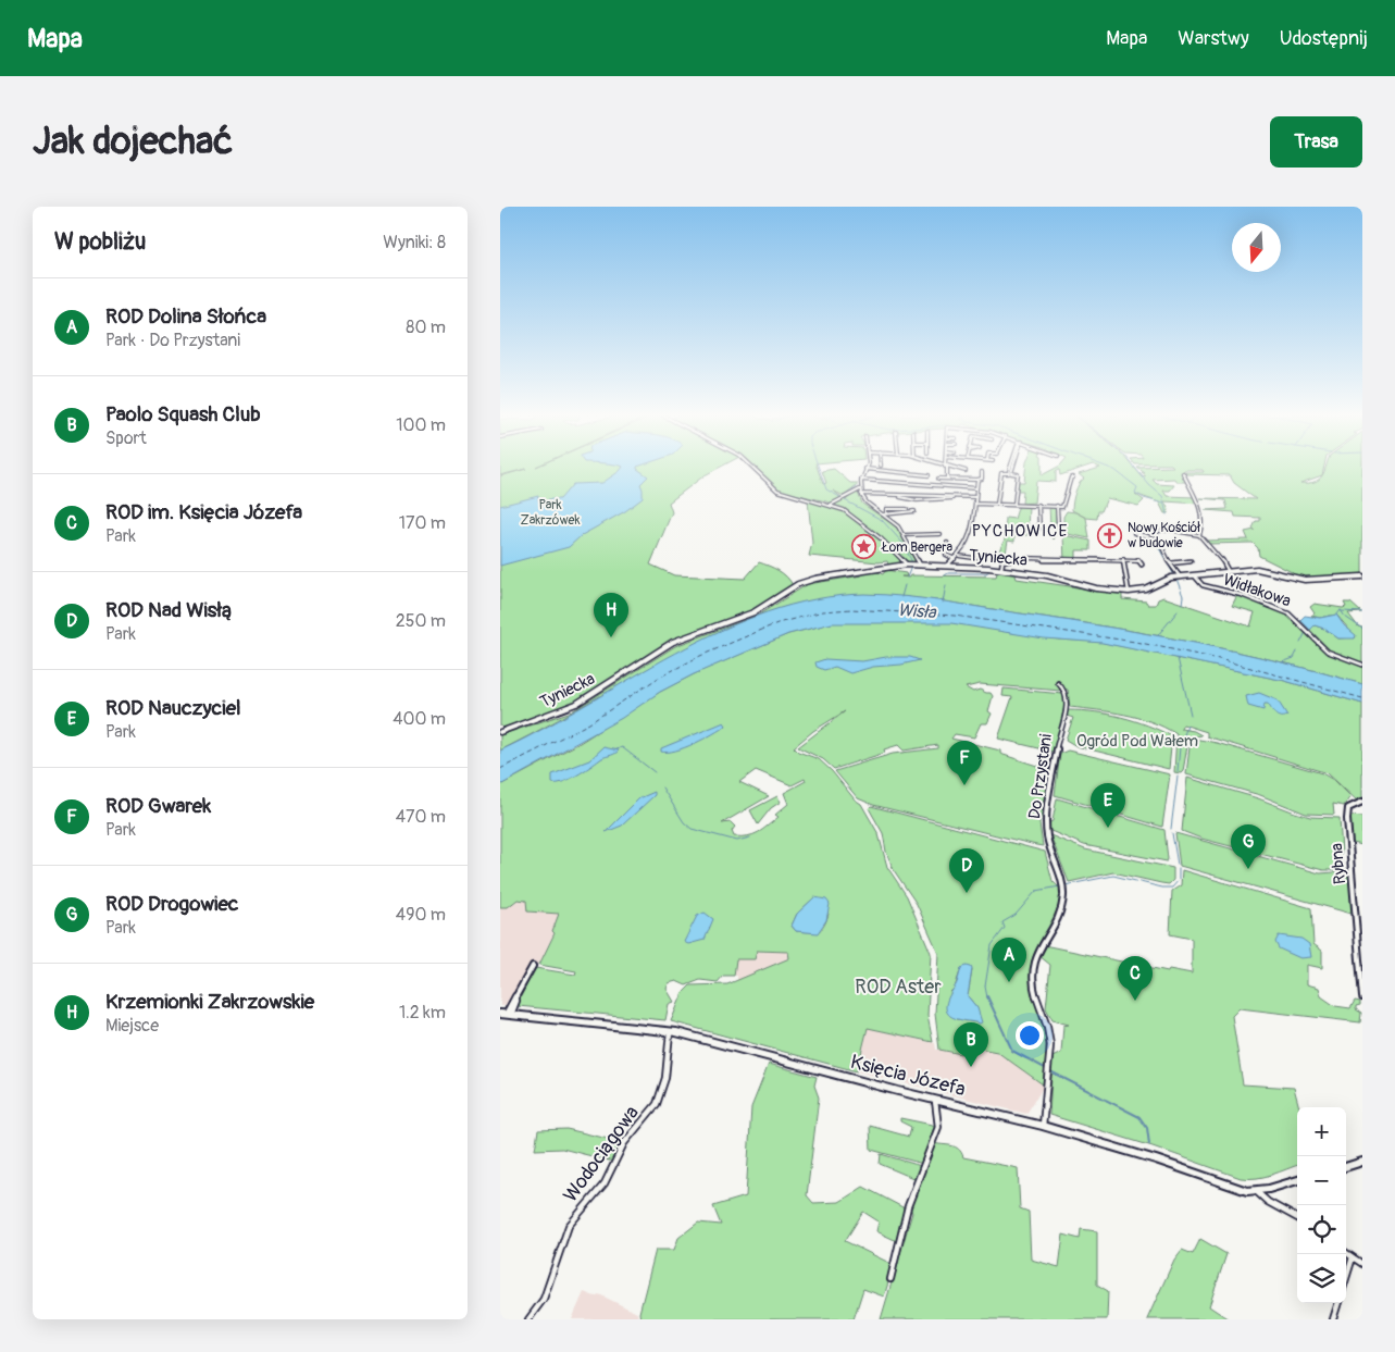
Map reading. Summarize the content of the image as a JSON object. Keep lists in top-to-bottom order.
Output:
{
  "streets": {
    "street": [
      "Tyniecka",
      "Widłakowa",
      "Do Przystani",
      "Rybna",
      "Księcia Józefa",
      "Wodociągowa"
    ]
  },
  "crossings": [
    ["Tyniecka", "Widłakowa"],
    ["Do Przystani", "Księcia Józefa"],
    ["Księcia Józefa", "Wodociągowa"]
  ],
  "districts": ["PYCHOWICE"],
  "water": ["Wisła"],
  "parks": ["Park Zakrzówek", "Ogród Pod Wałem", "ROD Aster"],
  "places": {
    "church": ["Nowy Kościół w budowie"],
    "place": ["Łom Bergera"]
  },
  "north": "bottom",
  "page": {
    "header": "Mapa",
    "nav": ["Mapa", "Warstwy", "Udostępnij"],
    "buttons": "Trasa",
    "title": "Jak dojechać",
    "heading": ["W pobliżu", "Wyniki: 8"],
    "list": [
      {
        "mark": "A",
        "name": "ROD Dolina Słońca",
        "note": "Park · Do Przystani",
        "value": "80 m"
      },
      {
        "mark": "B",
        "name": "Paolo Squash Club",
        "note": "Sport",
        "value": "100 m"
      },
      {
        "mark": "C",
        "name": "ROD im. Księcia Józefa",
        "note": "Park",
        "value": "170 m"
      },
      {
        "mark": "D",
        "name": "ROD Nad Wisłą",
        "note": "Park",
        "value": "250 m"
      },
      {
        "mark": "E",
        "name": "ROD Nauczyciel",
        "note": "Park",
        "value": "400 m"
      },
      {
        "mark": "F",
        "name": "ROD Gwarek",
        "note": "Park",
        "value": "470 m"
      },
      {
        "mark": "G",
        "name": "ROD Drogowiec",
        "note": "Park",
        "value": "490 m"
      },
      {
        "mark": "H",
        "name": "Krzemionki Zakrzowskie",
        "note": "Miejsce",
        "value": "1.2 km"
      }
    ],
    "pins": [
      "H",
      "F",
      "E",
      "G",
      "D",
      "A",
      "C",
      "B"
    ],
    "map_buttons": ["+", "−"]
  }
}
